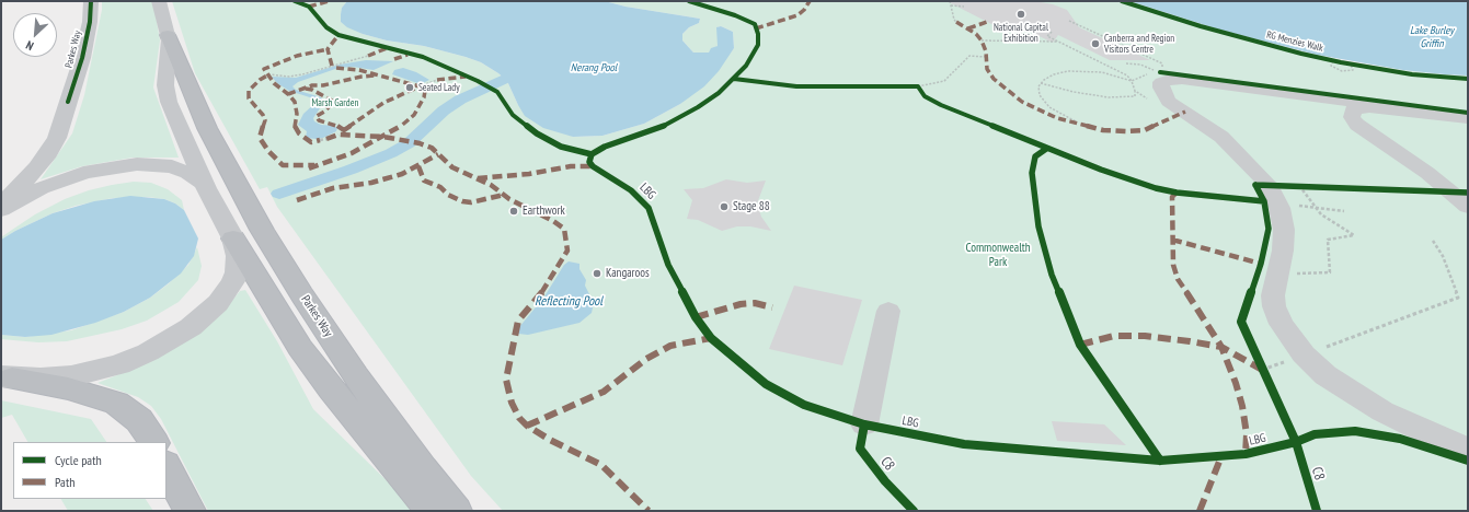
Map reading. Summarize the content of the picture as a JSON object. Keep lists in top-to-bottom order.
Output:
{
  "streets": {
    "highway": ["Parkes Way"],
    "cycle path": ["RG Menzies Walk", "LBG", "C8"]
  },
  "water": ["Lake Burley Griffin", "Nerang Pool", "Reflecting Pool"],
  "parks": ["Marsh Garden", "Commonwealth Park"],
  "places": [
    "National Capital Exhibition",
    "Canberra and Region Visitors Centre",
    "Seated Lady",
    "Stage 88",
    "Earthwork",
    "Kangaroos"
  ],
  "legend": ["Cycle path", "Path"],
  "north": "bottom left"
}
